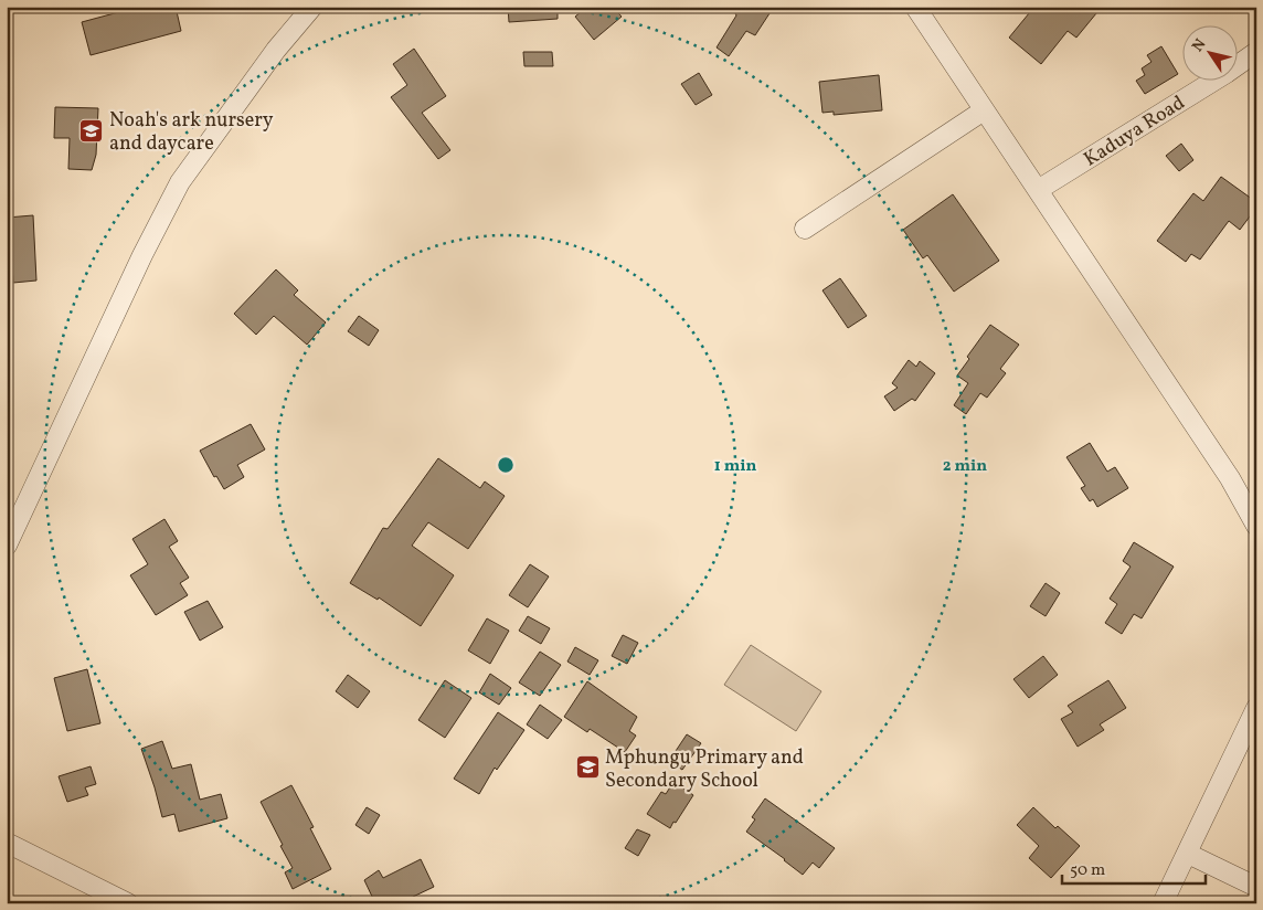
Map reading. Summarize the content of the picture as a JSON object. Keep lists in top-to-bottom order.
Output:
{
  "streets": {
    "street": ["Kaduya Road"]
  },
  "places": {
    "school or university": ["Noah's ark nursery and daycare", "Mphungu Primary and Secondary School"]
  },
  "scale_bar": "50 m",
  "north": "top left",
  "rings": ["1 min", "2 min"]
}
